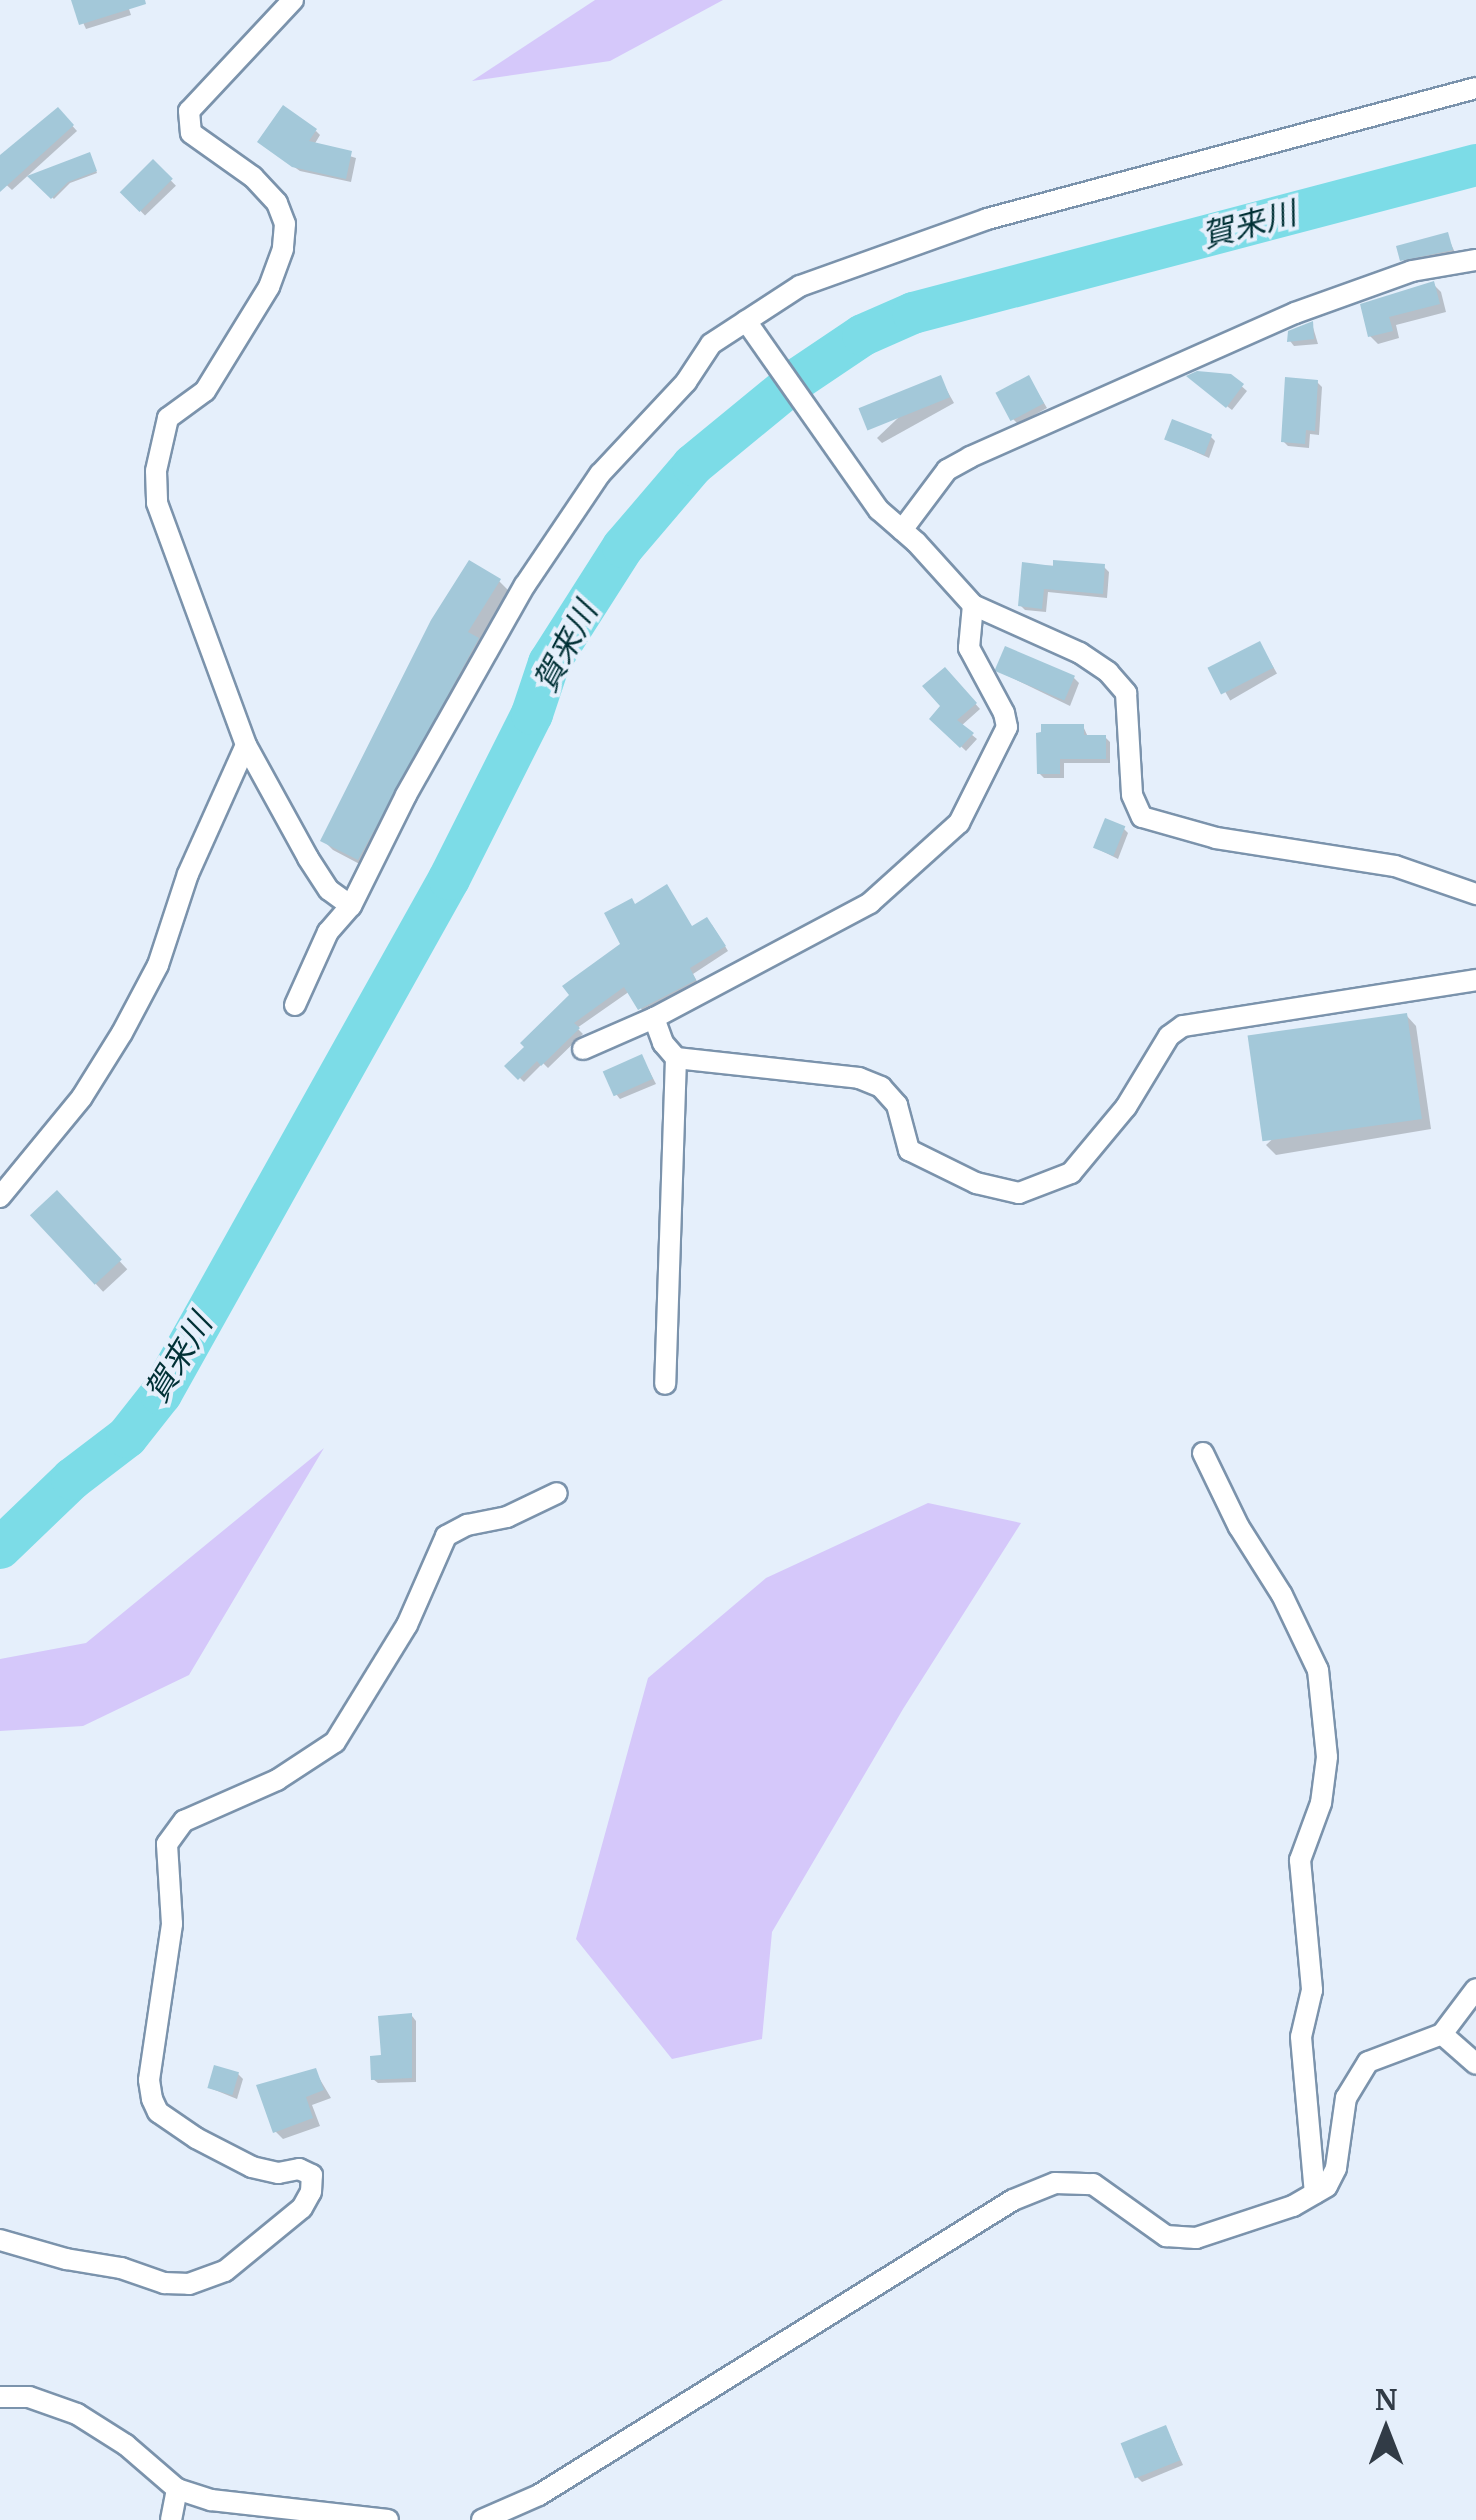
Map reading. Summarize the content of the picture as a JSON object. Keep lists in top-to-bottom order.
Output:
{
  "water": ["賀来川"],
  "north": "top"
}
